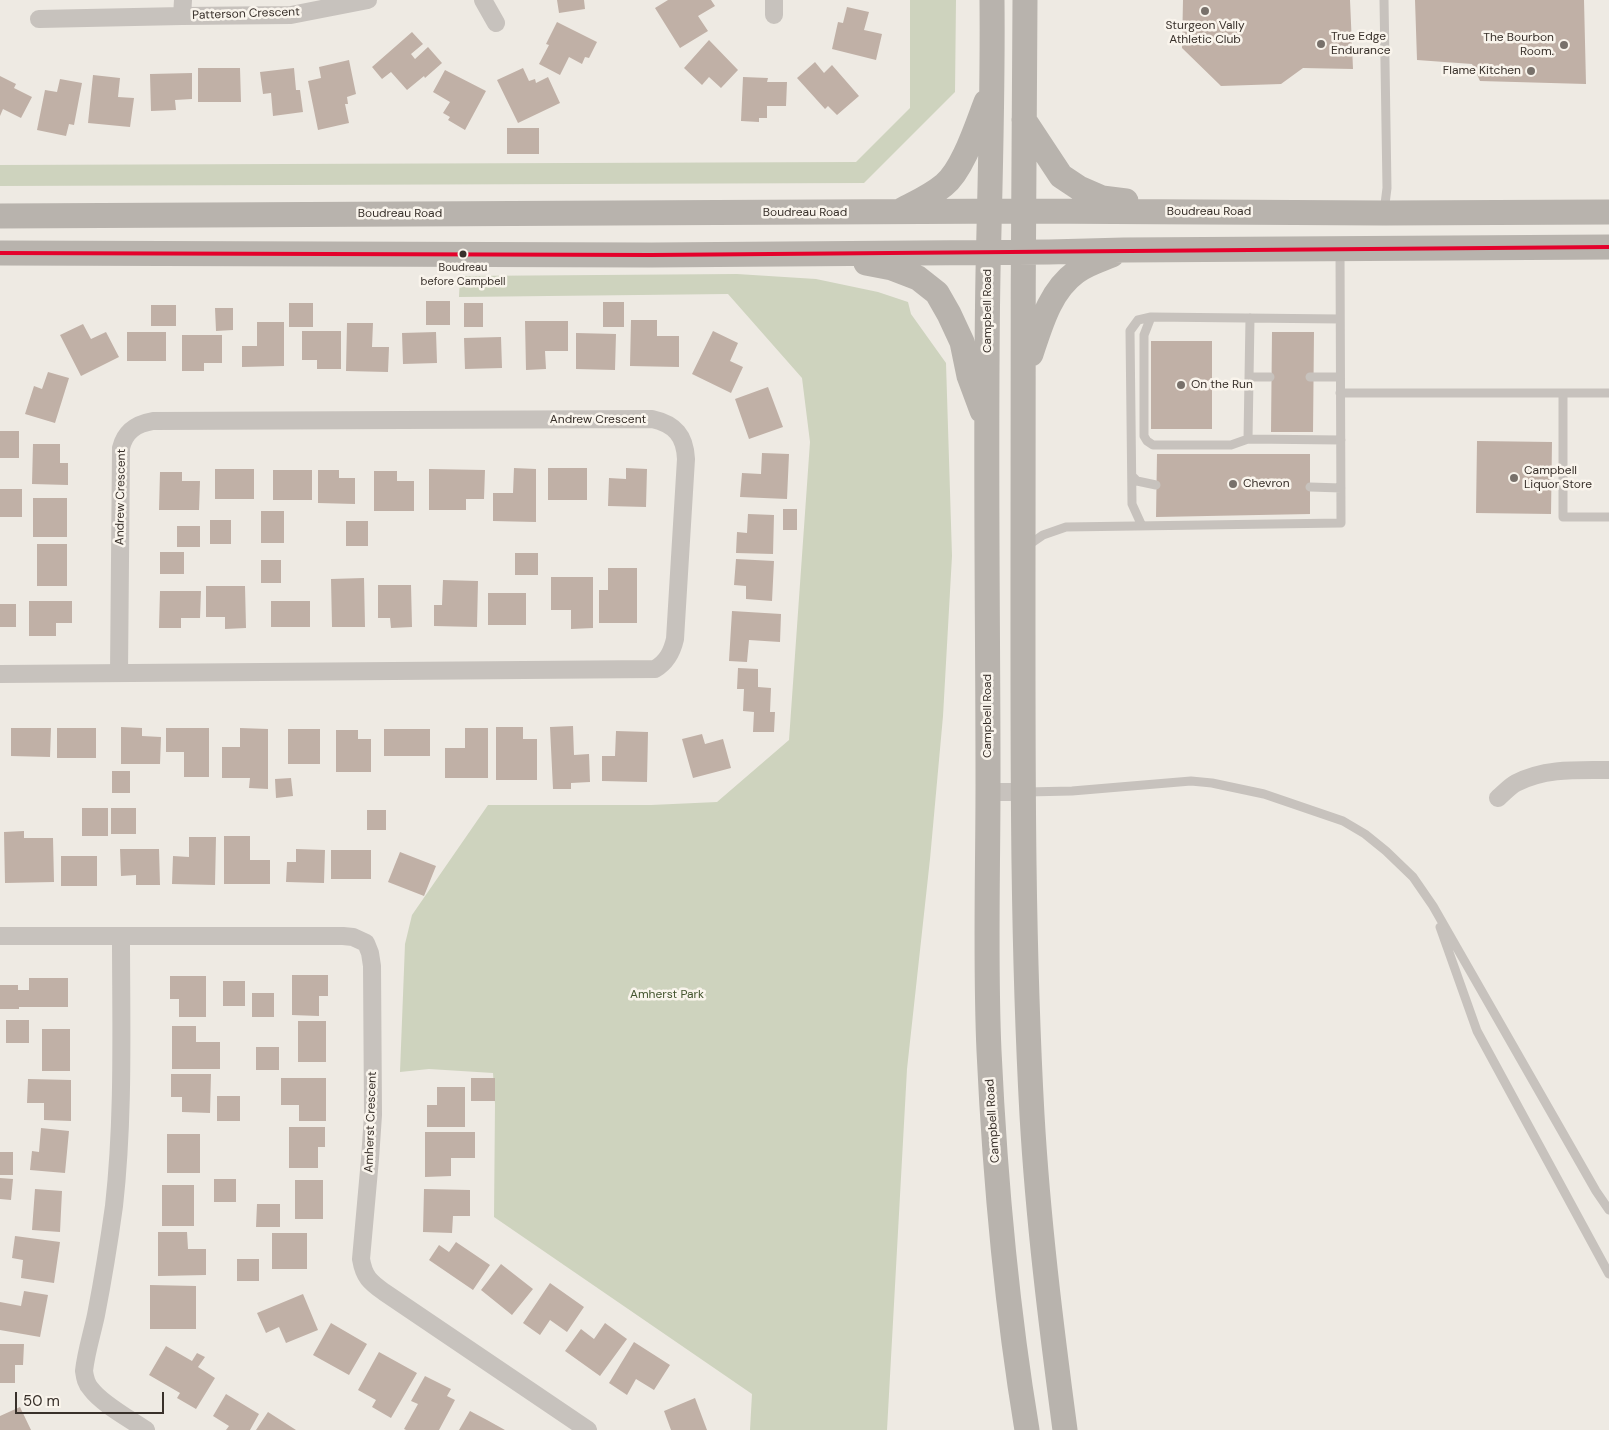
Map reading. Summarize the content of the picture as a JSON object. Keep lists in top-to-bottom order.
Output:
{
  "streets": {
    "main road": ["Boudreau Road", "Campbell Road"],
    "street": ["Patterson Crescent", "Andrew Crescent", "Amherst Crescent"]
  },
  "crossings": [
    ["Boudreau Road", "Campbell Road"]
  ],
  "parks": ["Amherst Park"],
  "places": [
    "Sturgeon Vally Athletic Club",
    "True Edge Endurance",
    "The Bourbon Room.",
    "Flame Kitchen",
    "Boudreau before Campbell",
    "On the Run",
    "Campbell Liquor Store",
    "Chevron"
  ],
  "scale_bar": "50 m"
}
